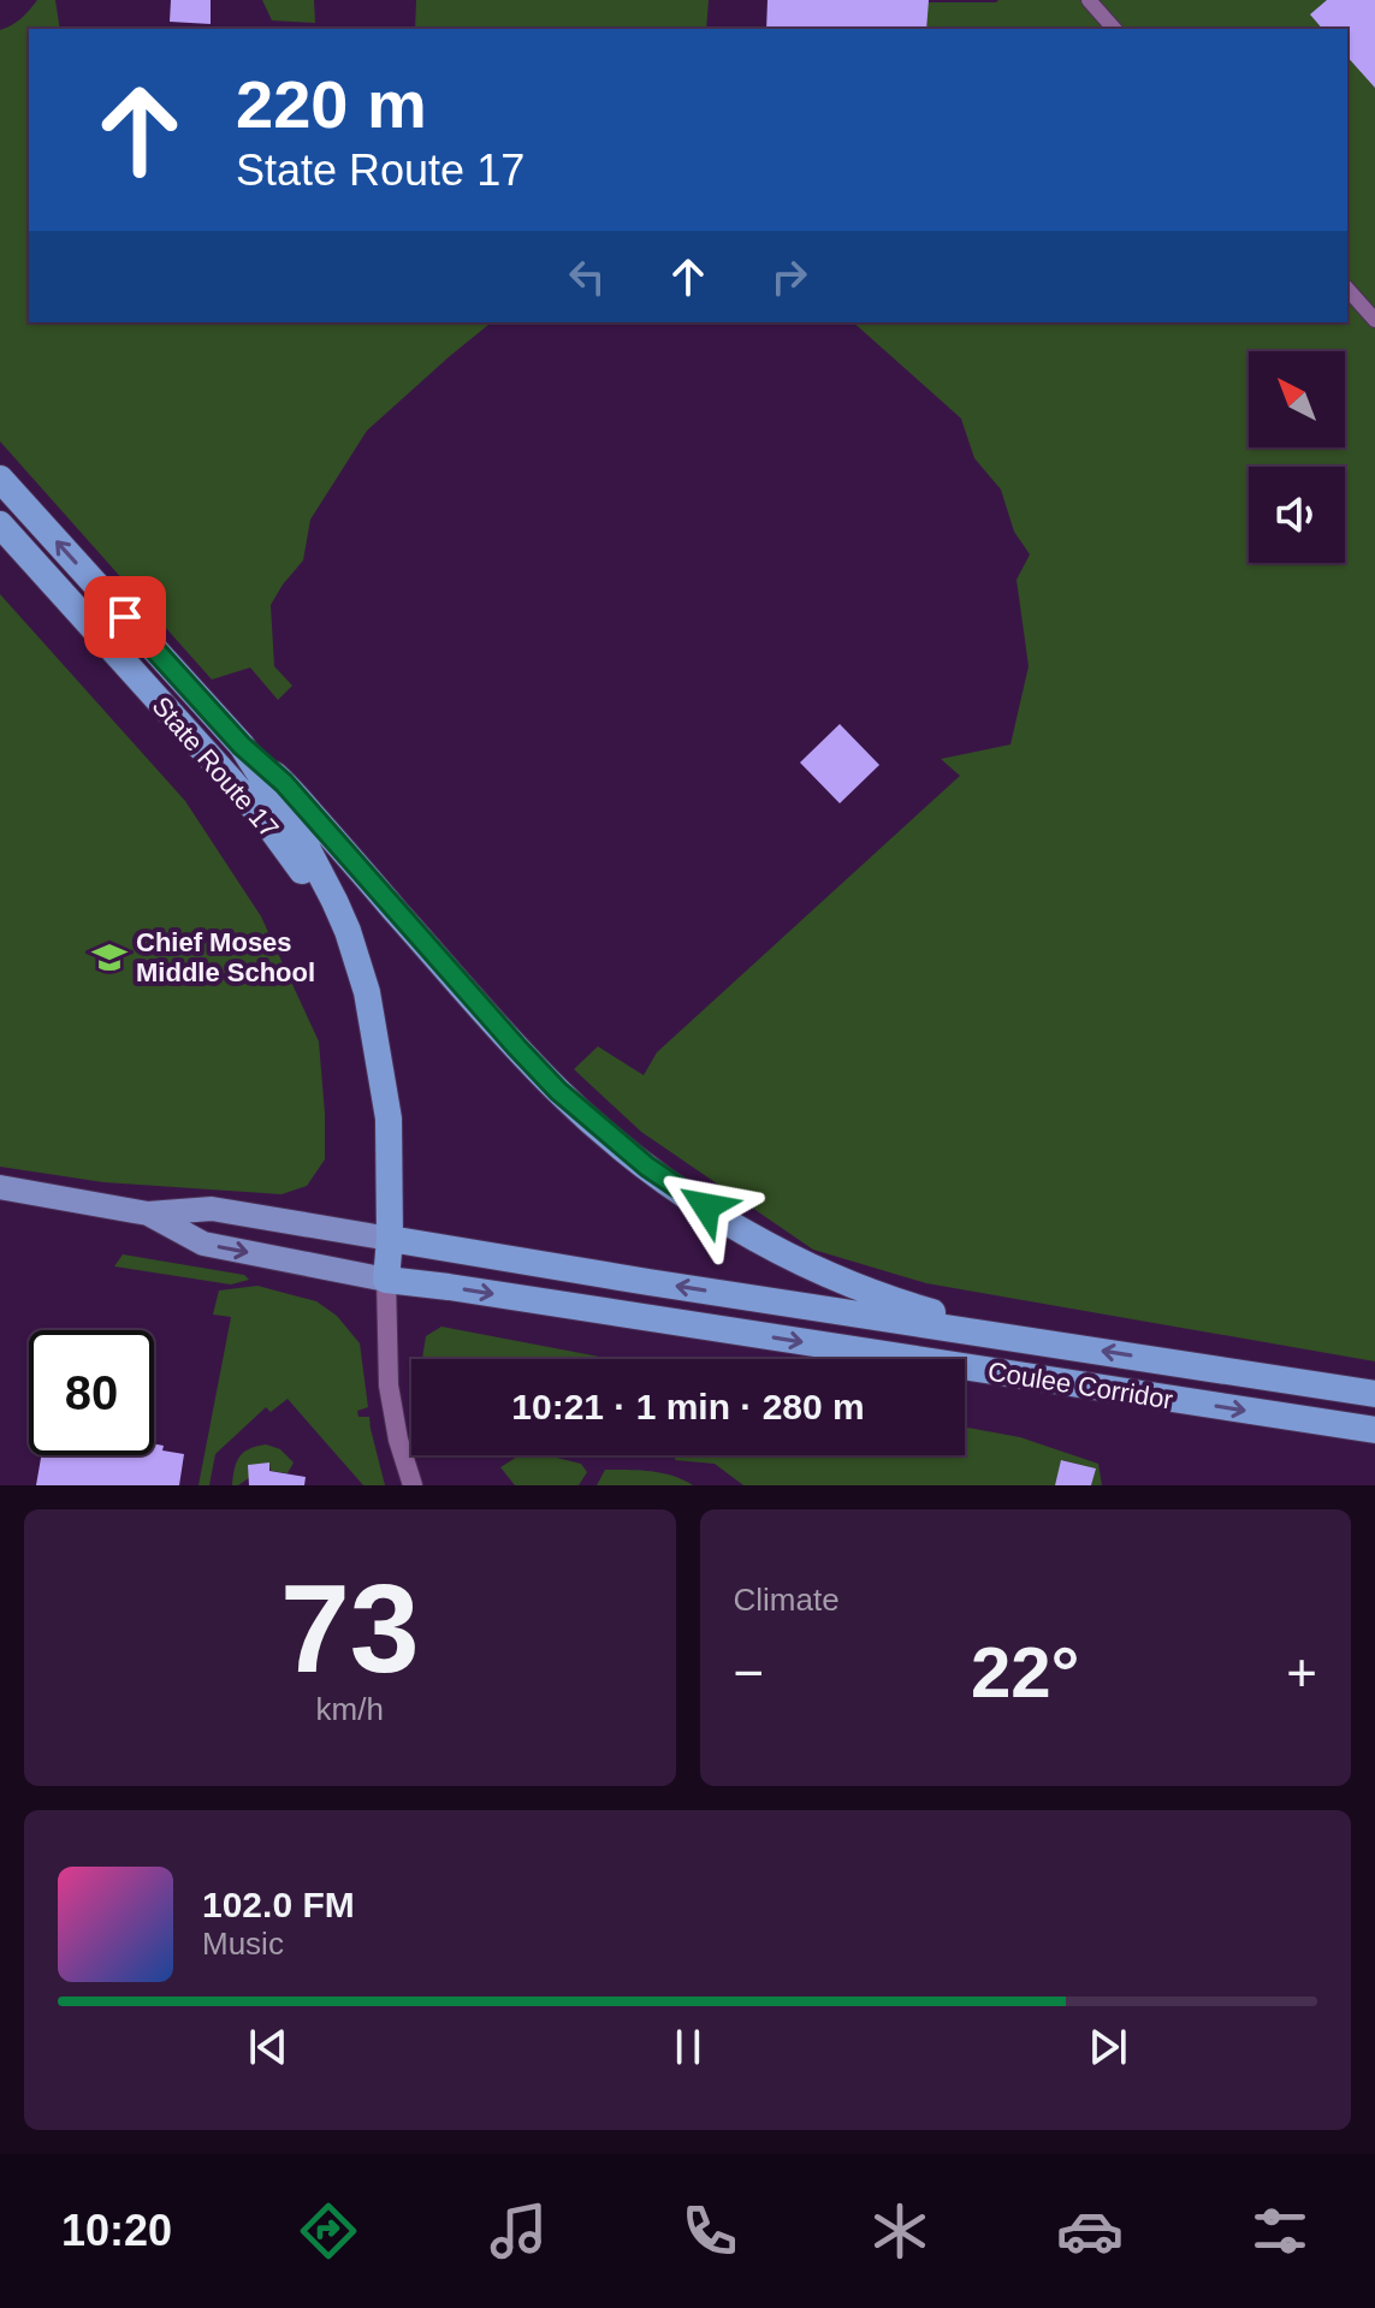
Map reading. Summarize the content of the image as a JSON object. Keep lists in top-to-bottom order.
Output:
{
  "streets": {
    "highway": ["State Route 17", "Coulee Corridor"]
  },
  "crossings": [
    ["State Route 17", "Coulee Corridor"]
  ],
  "places": {
    "school or university": ["Chief Moses Middle School"]
  },
  "north": "top left",
  "page": {
    "turn": ["220 m", "State Route 17"],
    "limit": "80",
    "trip": "10:21 · 1 min · 280 m",
    "tile": [
      ["73", "km/h"],
      "Climate"
    ],
    "heat": ["−", "22°", "+"],
    "song": ["102.0 FM", "Music"],
    "tabs": "10:20"
  }
}
